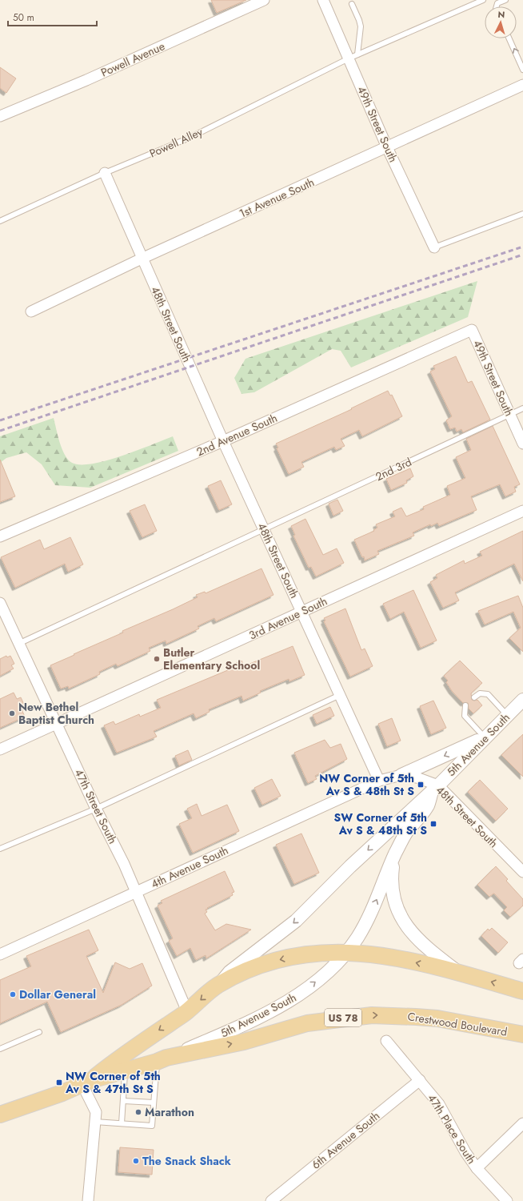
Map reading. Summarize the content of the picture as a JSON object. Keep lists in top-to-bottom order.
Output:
{
  "streets": {
    "main road": ["5th Avenue South", "US 78", "Crestwood Boulevard"],
    "street": [
      "Powell Avenue",
      "49th Street South",
      "1st Avenue South",
      "48th Street South",
      "2nd Avenue South",
      "3rd Avenue South",
      "47th Street South",
      "4th Avenue South",
      "47th Place South",
      "6th Avenue South"
    ],
    "lane": ["Powell Alley", "2nd 3rd"]
  },
  "crossings": [
    ["49th Street South", "Powell Alley"],
    ["49th Street South", "1st Avenue South"],
    ["49th Street South", "2nd Avenue South"],
    ["49th Street South", "2nd 3rd"],
    ["Powell Alley", "48th Street South"],
    ["1st Avenue South", "48th Street South"],
    ["48th Street South", "2nd Avenue South"],
    ["48th Street South", "2nd 3rd"],
    ["48th Street South", "3rd Avenue South"],
    ["48th Street South", "5th Avenue South"],
    ["48th Street South", "4th Avenue South"],
    ["2nd 3rd", "47th Street South"],
    ["3rd Avenue South", "47th Street South"],
    ["5th Avenue South", "47th Street South"],
    ["5th Avenue South", "US 78"],
    ["5th Avenue South", "Crestwood Boulevard"],
    ["47th Street South", "4th Avenue South"],
    ["47th Place South", "6th Avenue South"]
  ],
  "places": {
    "other": [
      "Butler Elementary School",
      "New Bethel Baptist Church",
      "Dollar General",
      "Marathon",
      "The Snack Shack"
    ],
    "transit": ["NW Corner of 5th Av S & 48th St S", "SW Corner of 5th Av S & 48th St S", "NW Corner of 5th Av S & 47th St S"]
  },
  "scale_bar": "50 m",
  "north": "top"
}
